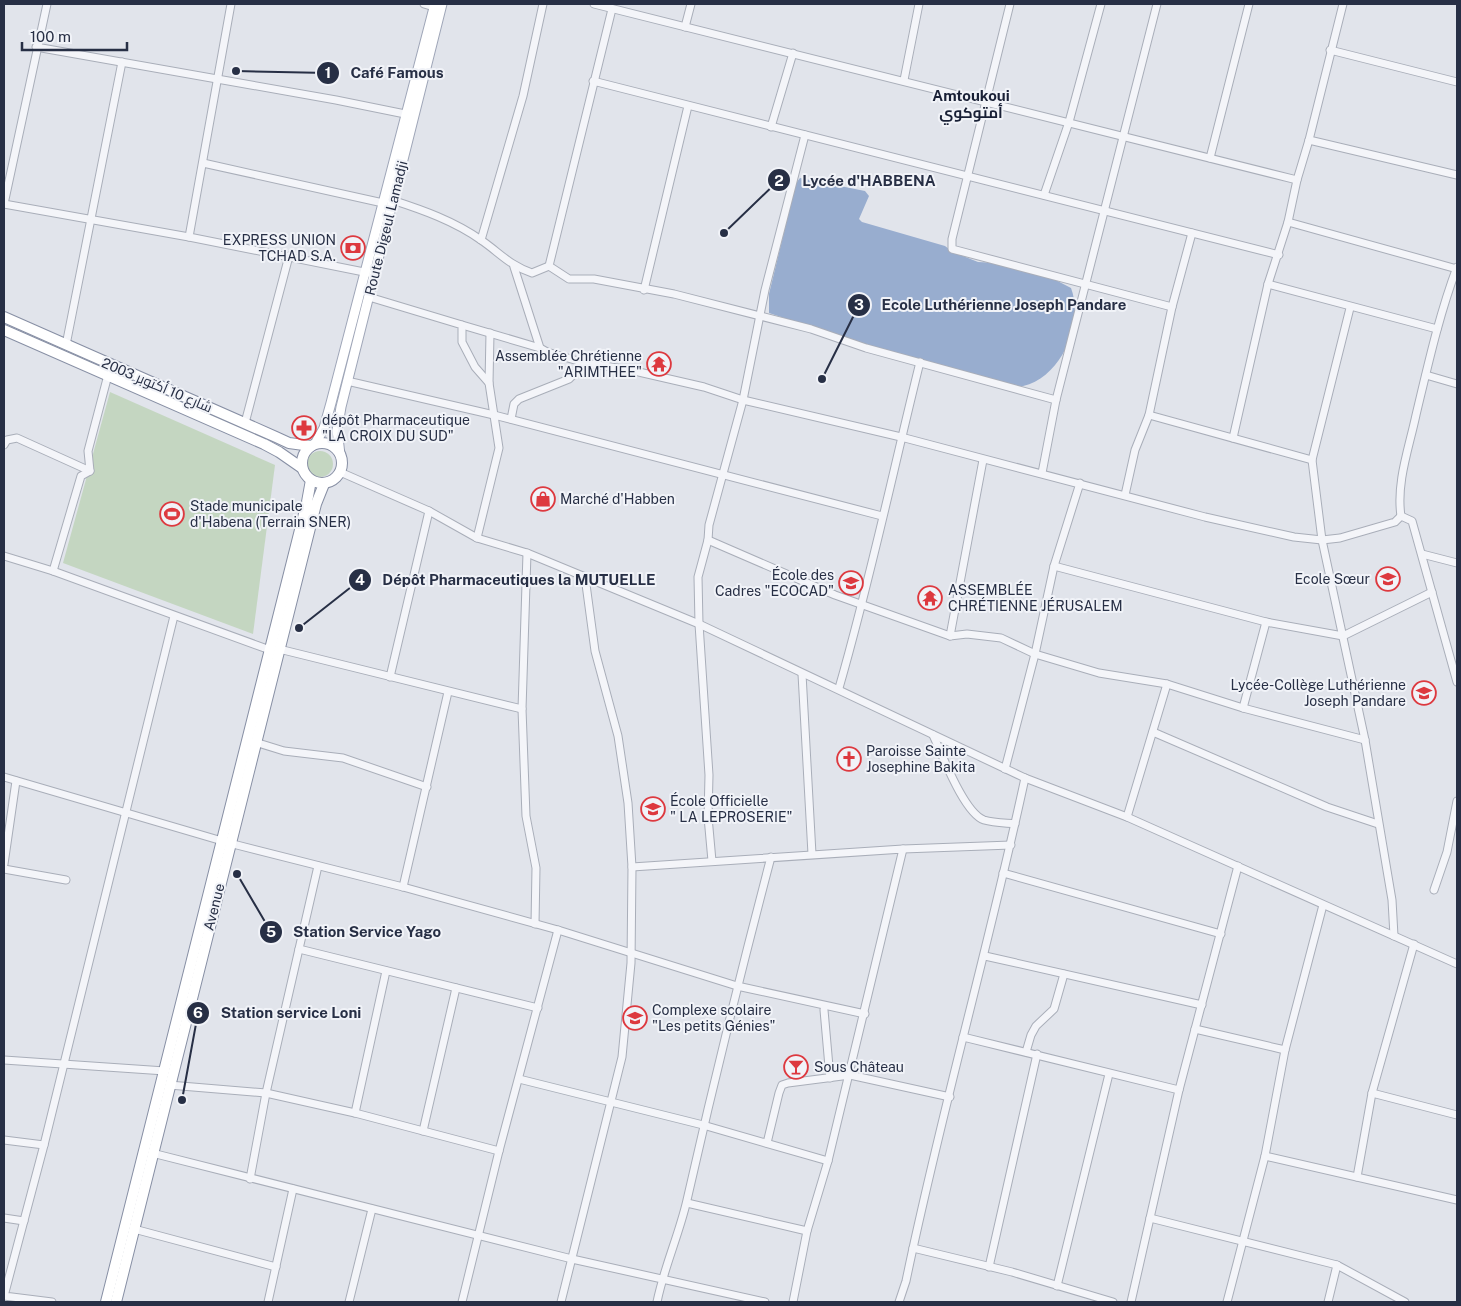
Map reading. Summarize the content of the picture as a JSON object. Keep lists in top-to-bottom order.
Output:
{
  "streets": {
    "highway": ["شارع 10 أكتوبر 2003", "Avenue"],
    "main road": ["Route Digeul Lamadji"]
  },
  "crossings": [
    ["Route Digeul Lamadji", "شارع 10 أكتوبر 2003"],
    ["Route Digeul Lamadji", "Avenue"],
    ["شارع 10 أكتوبر 2003", "Avenue"]
  ],
  "districts": ["Amtoukoui أمتوكوي"],
  "places": {
    "other": [
      "Café Famous",
      "Lycée d'HABBENA",
      "Ecole Luthérienne Joseph Pandare",
      "Dépôt Pharmaceutiques la MUTUELLE",
      "Station Service Yago",
      "Station service Loni"
    ],
    "bank": ["EXPRESS UNION TCHAD S.A."],
    "temple": ["Assemblée Chrétienne \"ARIMTHEE\"", "ASSEMBLÉE CHRÉTIENNE JÉRUSALEM"],
    "pharmacy": ["dépôt Pharmaceutique \"LA CROIX DU SUD\""],
    "shop": ["Marché d'Habben"],
    "sports": ["Stade municipale d'Habena (Terrain SNER)"],
    "school or university": [
      "Ecole Sœur",
      "École des Cadres \"ECOCAD\"",
      "Lycée-Collège Luthérienne Joseph Pandare",
      "École Officielle \" LA LEPROSERIE\"",
      "Complexe scolaire \"Les petits Génies\""
    ],
    "church": ["Paroisse Sainte Josephine Bakita"],
    "bar": ["Sous Château"]
  },
  "scale_bar": "100 m"
}
